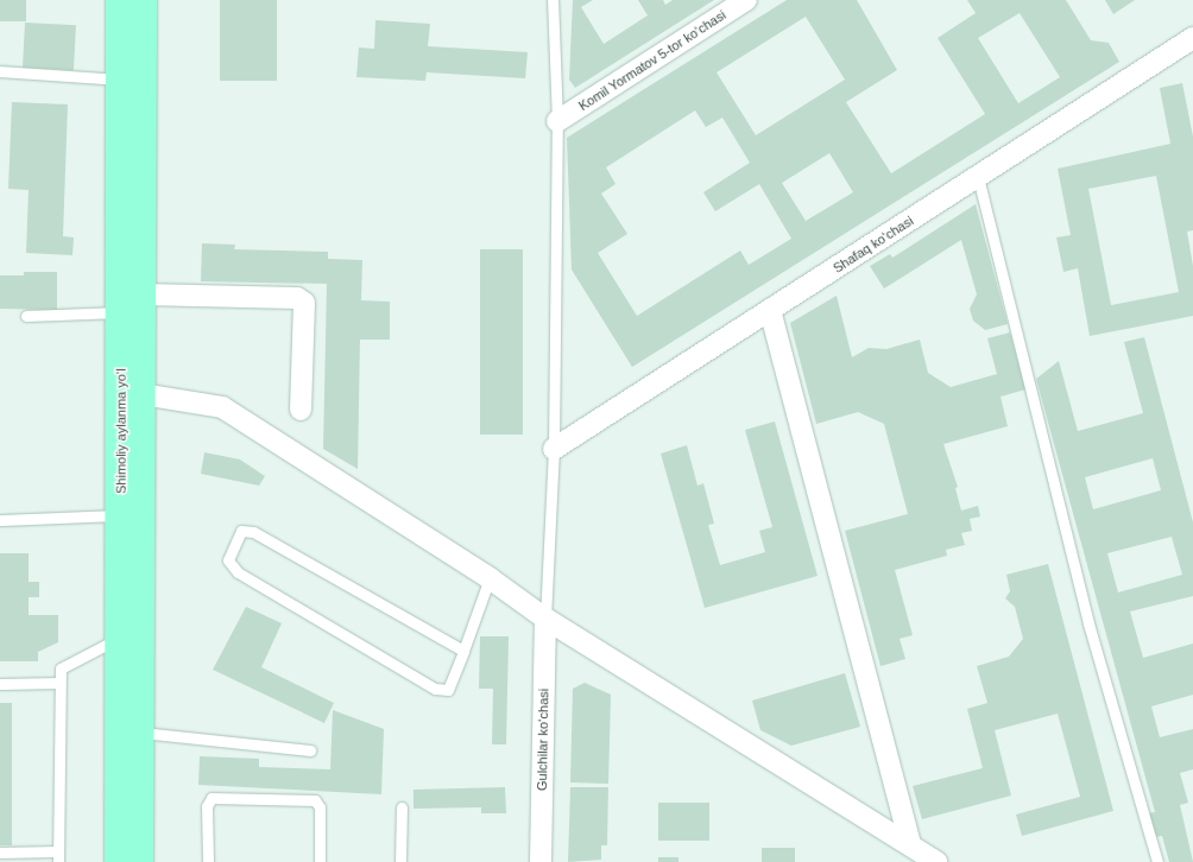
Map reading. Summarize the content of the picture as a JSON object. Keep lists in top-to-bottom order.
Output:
{
  "streets": {
    "main road": ["Shimoliy aylanma yoʻl"],
    "street": ["Komil Yormatov 5-tor koʻchasi", "Shafaq koʻchasi", "Gulchilar koʻchasi"]
  }
}
